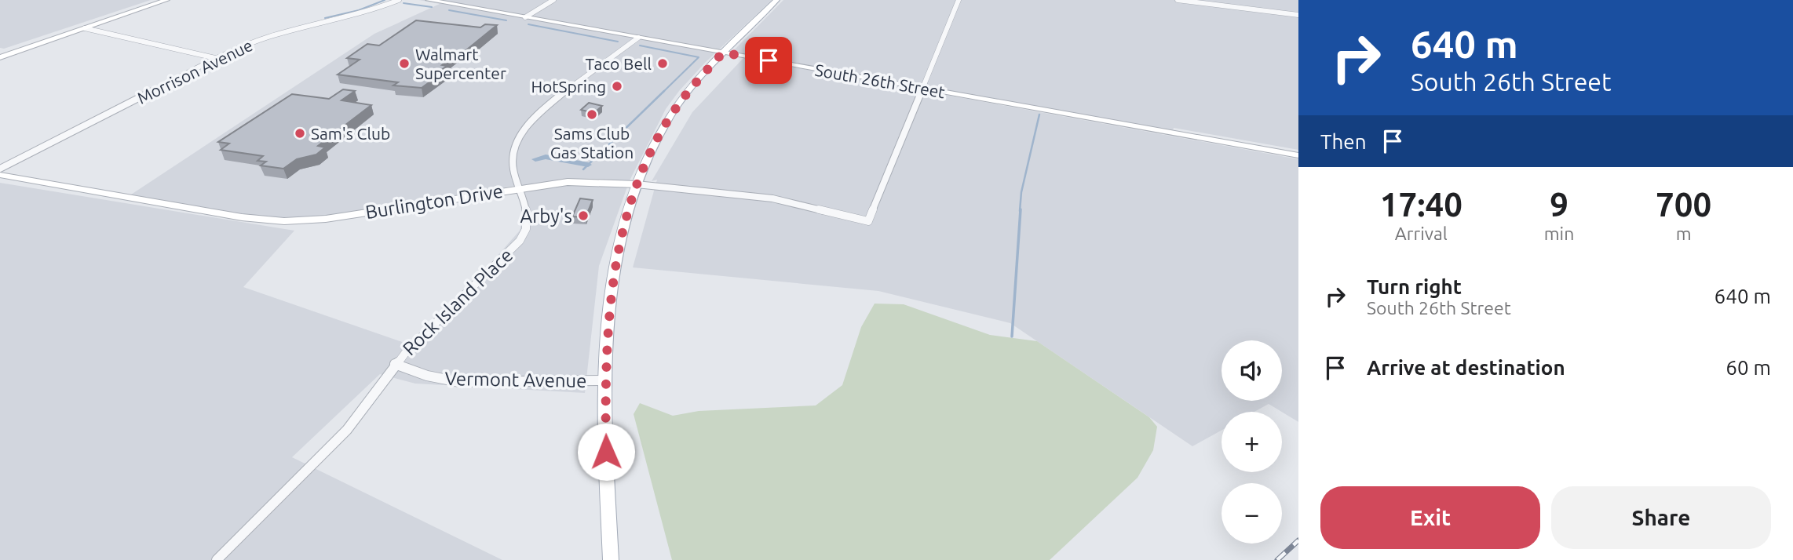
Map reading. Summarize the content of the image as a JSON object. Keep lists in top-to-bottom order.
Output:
{
  "streets": {
    "street": [
      "Morrison Avenue",
      "South 26th Street",
      "Burlington Drive",
      "Rock Island Place",
      "Vermont Avenue"
    ]
  },
  "crossings": [
    ["South 26th Street", "Burlington Drive"],
    ["South 26th Street", "Rock Island Place"],
    ["Burlington Drive", "Rock Island Place"],
    ["Rock Island Place", "Vermont Avenue"]
  ],
  "places": [
    "Walmart Supercenter",
    "Taco Bell",
    "HotSpring",
    "Sams Club Gas Station",
    "Sam's Club",
    "Arby's"
  ],
  "page": {
    "turn": ["640 m", "South 26th Street"],
    "then": "Then",
    "eta": [
      "17:40",
      "Arrival",
      "9",
      "min",
      "700",
      "m"
    ],
    "list": [
      {
        "name": "Turn right",
        "note": "South 26th Street",
        "value": "640 m"
      },
      {
        "name": "Arrive at destination",
        "value": "60 m"
      }
    ],
    "map_buttons": ["+", "−"],
    "buttons": ["Exit", "Share"]
  }
}
